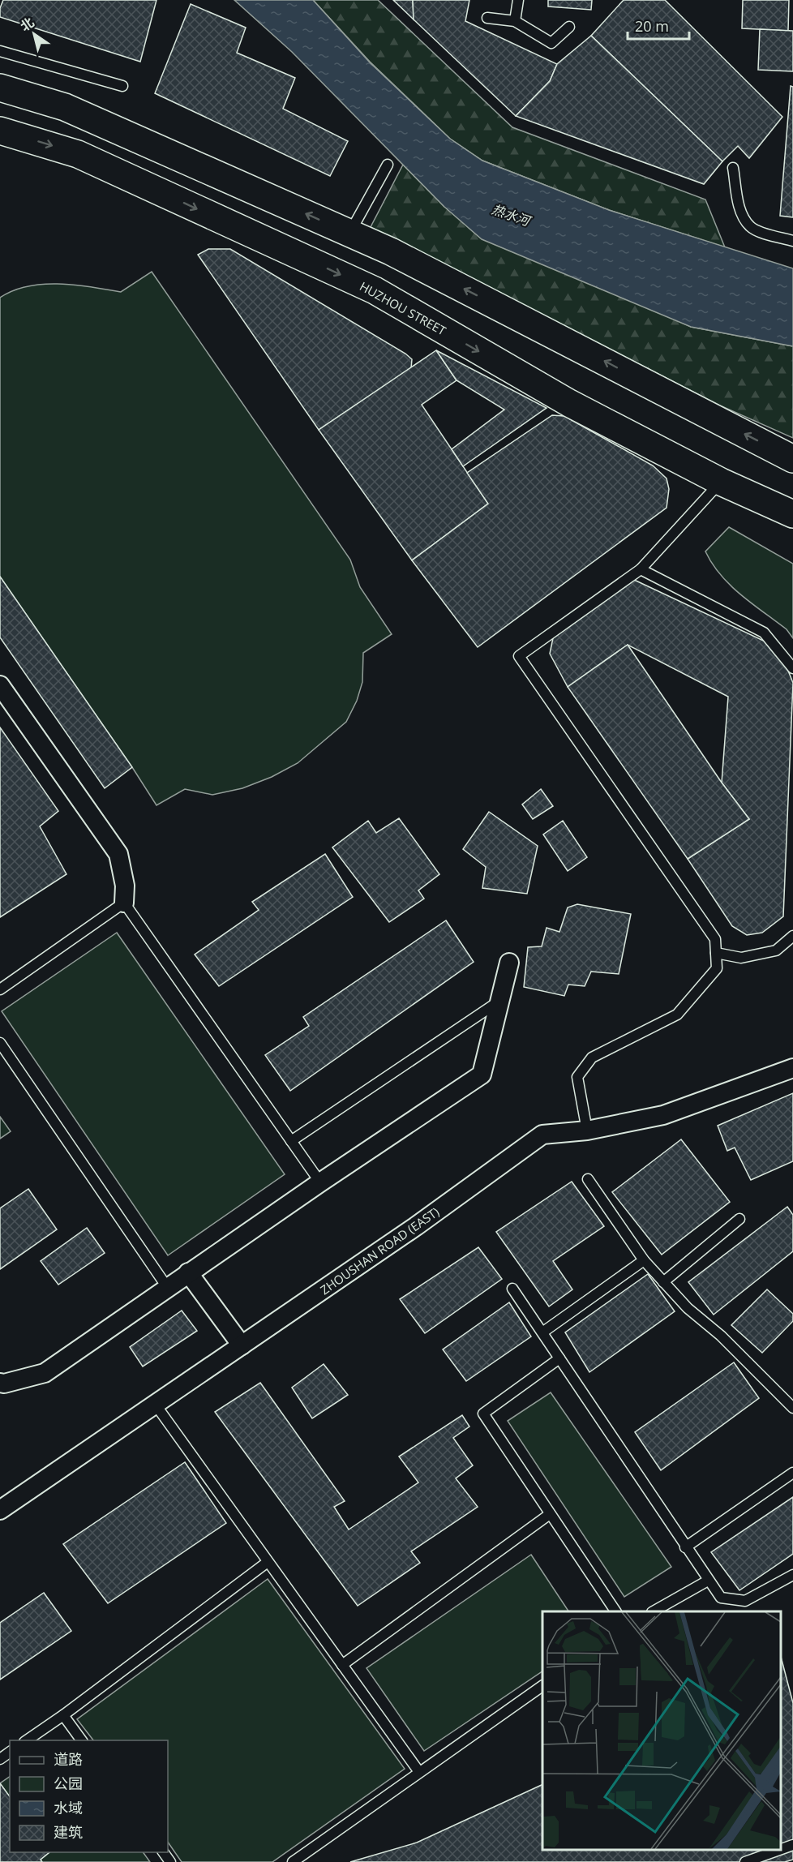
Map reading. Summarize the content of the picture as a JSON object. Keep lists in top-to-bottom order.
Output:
{
  "streets": {
    "main road": ["HUZHOU STREET"],
    "street": ["ZHOUSHAN ROAD (EAST)"]
  },
  "water": ["热水河"],
  "legend": [
    "道路",
    "公园",
    "水域",
    "建筑"
  ],
  "scale_bar": "20 m",
  "north": "top left"
}
